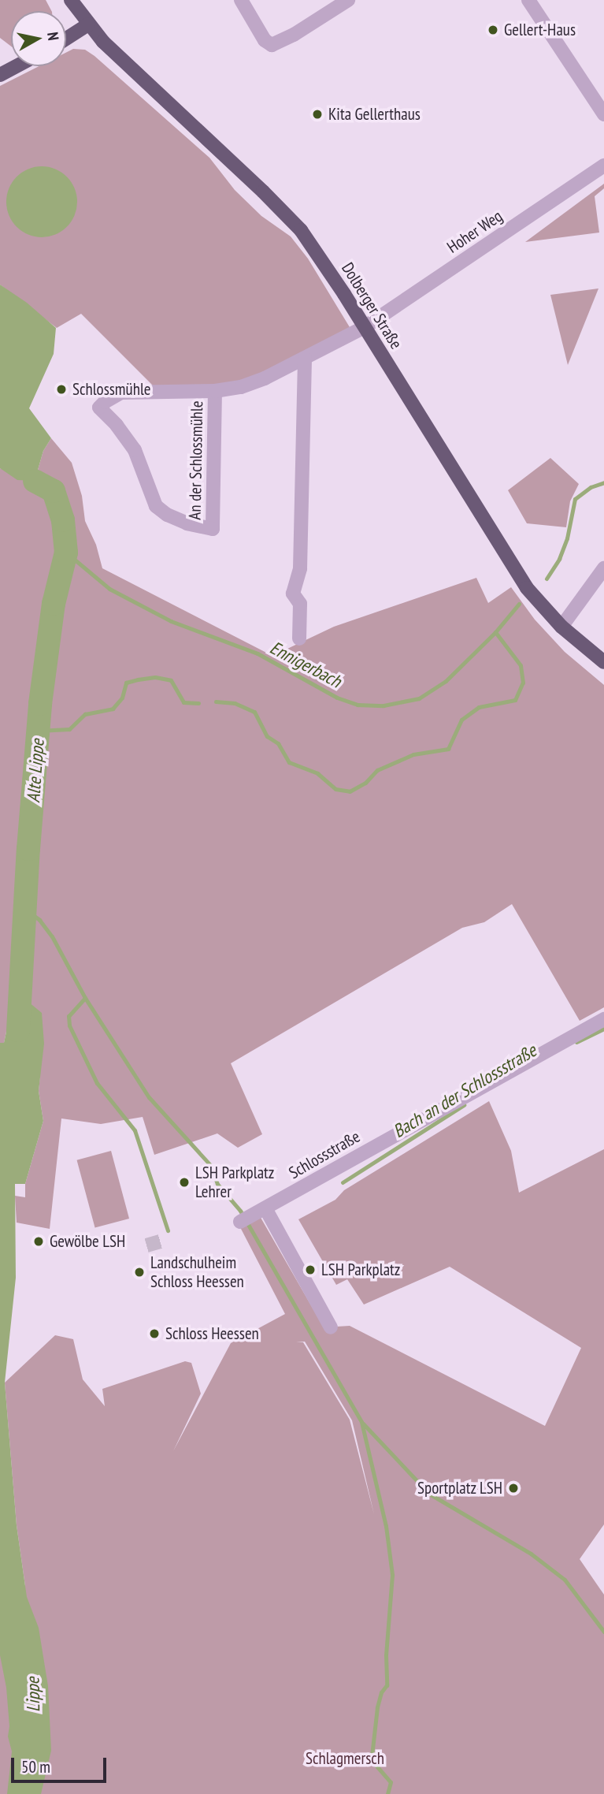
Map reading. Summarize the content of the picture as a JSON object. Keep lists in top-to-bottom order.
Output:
{
  "streets": {
    "main road": ["Dolberger Straße"],
    "street": ["Hoher Weg", "An der Schlossmühle", "Schlossstraße"]
  },
  "crossings": [
    ["Hoher Weg", "Dolberger Straße"],
    ["Hoher Weg", "An der Schlossmühle"],
    ["Dolberger Straße", "An der Schlossmühle"]
  ],
  "water": [
    "Ennigerbach",
    "Alte Lippe",
    "Bach an der Schlossstraße",
    "Lippe"
  ],
  "parks": ["Schlagmersch"],
  "places": [
    "Gellert-Haus",
    "Kita Gellerthaus",
    "Schlossmühle",
    "LSH Parkplatz Lehrer",
    "Gewölbe LSH",
    "LSH Parkplatz",
    "Landschulheim Schloss Heessen",
    "Schloss Heessen",
    "Sportplatz LSH"
  ],
  "scale_bar": "50 m",
  "north": "right"
}
